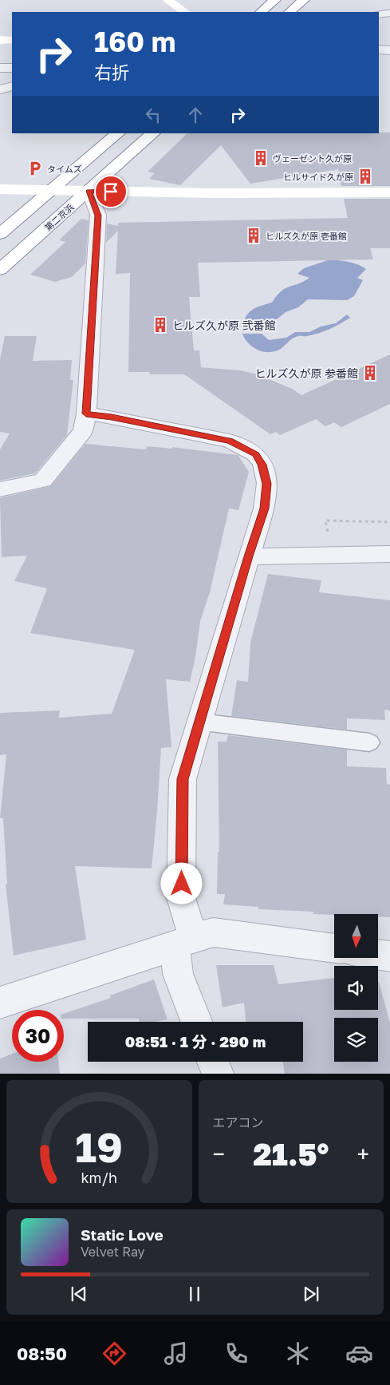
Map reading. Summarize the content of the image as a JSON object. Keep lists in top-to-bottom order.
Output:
{
  "streets": {
    "main road": ["第二京浜"]
  },
  "places": {
    "building": [
      "ヴェーゼント久が原",
      "ヒルサイド久が原",
      "ヒルズ久が原 壱番館",
      "ヒルズ久が原 弐番館",
      "ヒルズ久が原 参番館"
    ],
    "parking": ["タイムズ"]
  },
  "north": "bottom",
  "page": {
    "turn": ["160 m", "右折"],
    "limit": "30",
    "trip": "08:51 · 1 分 · 290 m",
    "tile": "エアコン",
    "heat": ["−", "21.5°", "+"],
    "song": ["Static Love", "Velvet Ray"],
    "tabs": "08:50",
    "gauge": ["19", "km/h"]
  }
}
